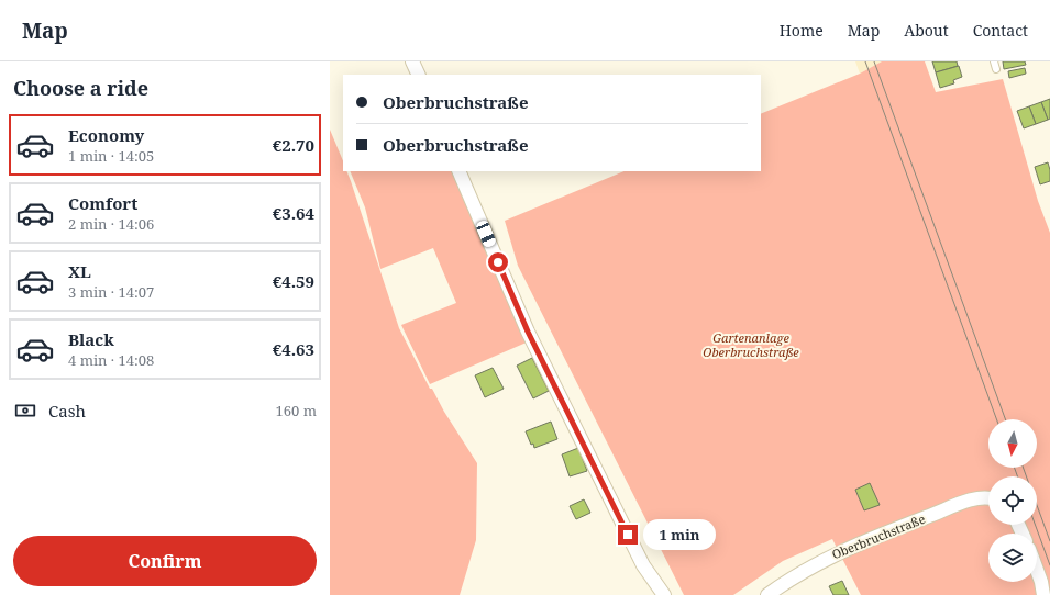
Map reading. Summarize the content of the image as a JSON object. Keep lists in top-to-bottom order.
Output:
{
  "streets": {
    "street": ["Oberbruchstraße"]
  },
  "parks": ["Gartenanlage Oberbruchstraße"],
  "north": "bottom",
  "page": {
    "header": "Map",
    "nav": [
      "Home",
      "Map",
      "About",
      "Contact"
    ],
    "heading": "Choose a ride",
    "banner": ["Oberbruchstraße", "Oberbruchstraße"],
    "list": [
      {
        "name": "Economy",
        "note": "1 min · 14:05",
        "value": "€2.70"
      },
      {
        "name": "Comfort",
        "note": "2 min · 14:06",
        "value": "€3.64"
      },
      {
        "name": "XL",
        "note": "3 min · 14:07",
        "value": "€4.59"
      },
      {
        "name": "Black",
        "note": "4 min · 14:08",
        "value": "€4.63"
      }
    ],
    "pay": ["Cash", "160 m"],
    "bubble": "1 min",
    "buttons": "Confirm"
  }
}
